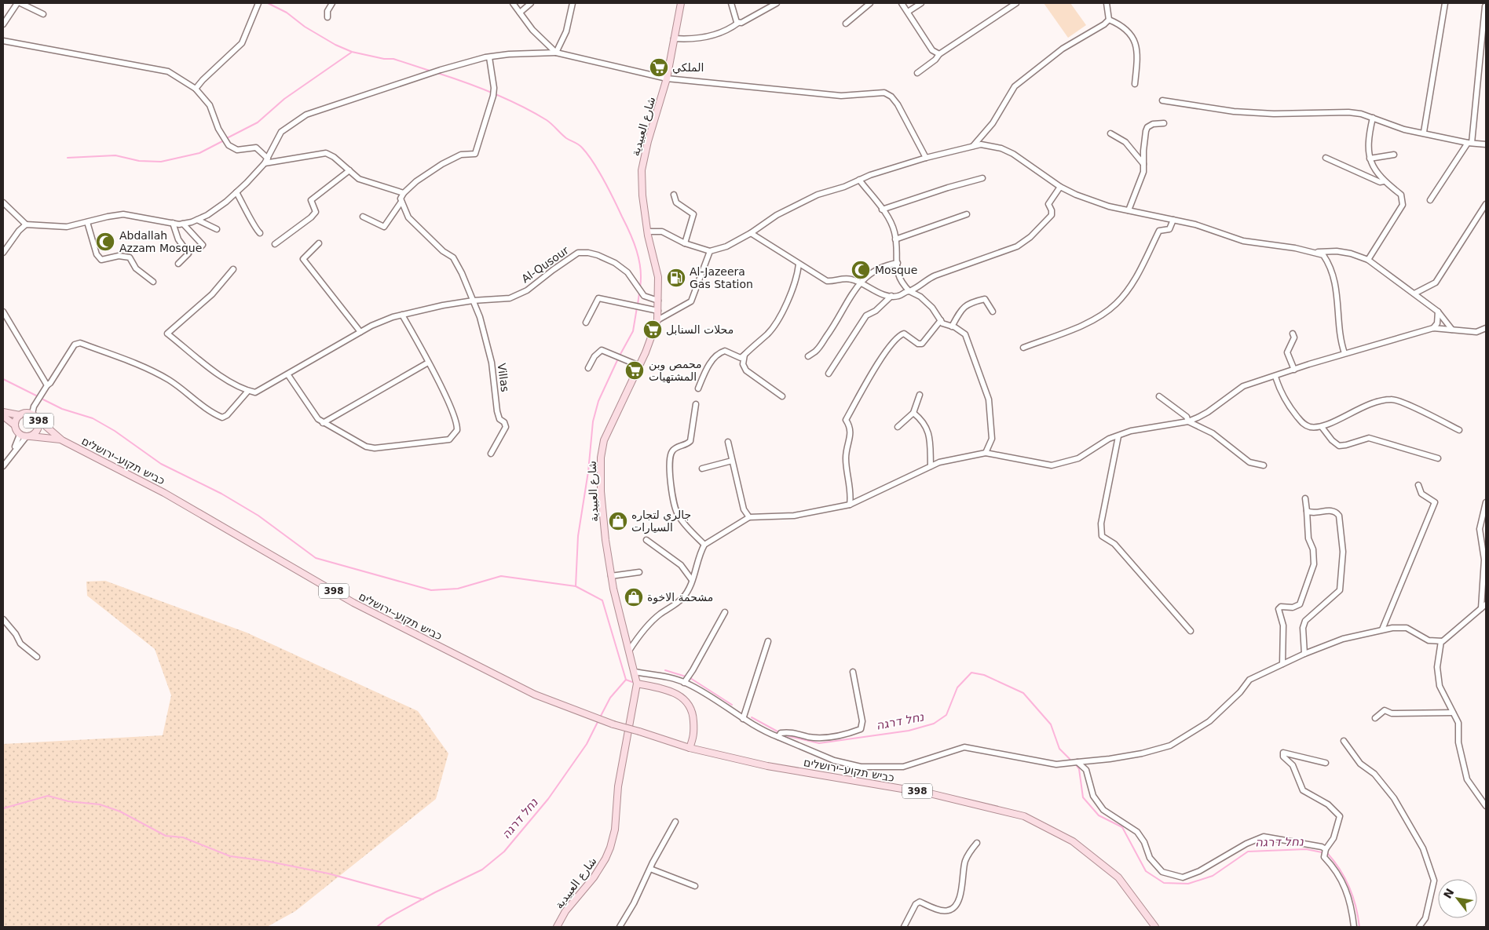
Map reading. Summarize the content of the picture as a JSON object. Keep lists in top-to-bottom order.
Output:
{
  "streets": {
    "main road": ["شارع العبيدية", "398", "כביש תקוע–ירושלים"],
    "street": ["Al-Qusour", "Villas"]
  },
  "crossings": [
    ["شارع العبيدية", "Al-Qusour"],
    ["Al-Qusour", "Villas"],
    ["398", "כביש תקוע–ירושלים"]
  ],
  "water": ["נחל דרגה"],
  "places": {
    "supermarket": ["الملكي", "محلات السنابل", "محمص وبن المشتهيات"],
    "mosque": ["Abdallah Azzam Mosque", "Mosque"],
    "fuel station": ["Al-Jazeera Gas Station"],
    "shop": ["جالري لتجاره السيارات", "مشحمة الاخوة"]
  },
  "north": "top left"
}
